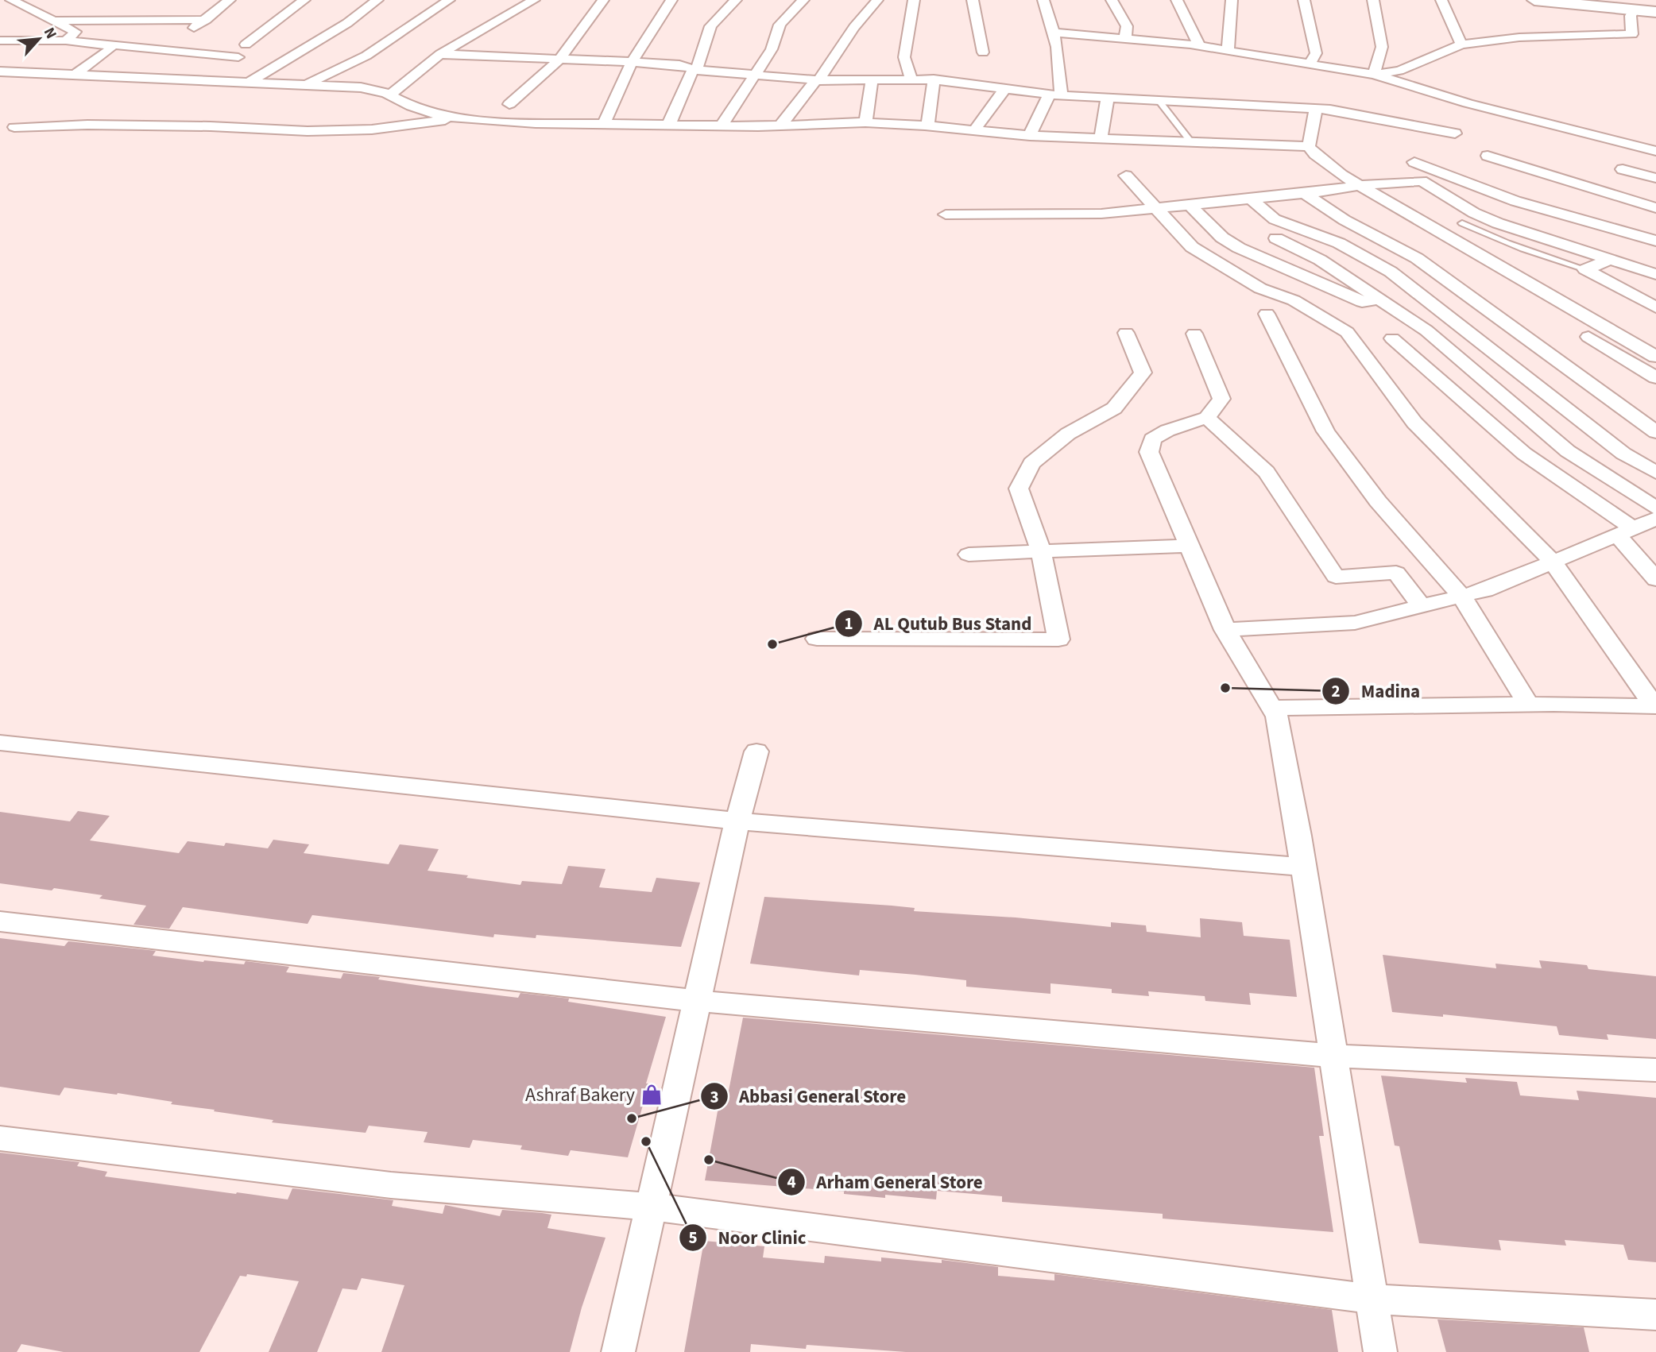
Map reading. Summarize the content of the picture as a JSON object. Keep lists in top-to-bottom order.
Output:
{
  "places": {
    "other": [
      "AL Qutub Bus Stand",
      "Madina",
      "Abbasi General Store",
      "Noor Clinic",
      "Arham General Store"
    ],
    "shop": ["Ashraf Bakery"]
  },
  "north": "top right"
}
